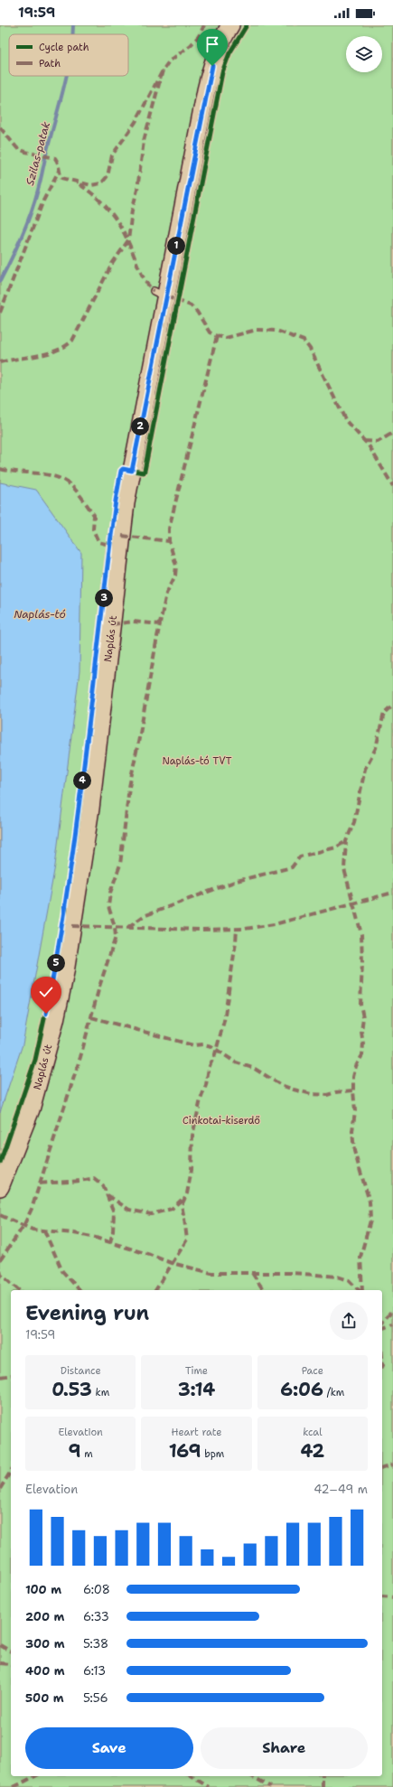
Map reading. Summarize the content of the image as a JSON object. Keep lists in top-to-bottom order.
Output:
{
  "streets": {
    "street": ["Naplás út"]
  },
  "water": ["Szilas-patak", "Naplás-tó"],
  "parks": ["Naplás-tó TVT", "Cinkotai-kiserdő"],
  "legend": ["Cycle path", "Path"],
  "page": {
    "status": "19:59",
    "pins": [
      "1",
      "2",
      "3",
      "4",
      "5"
    ],
    "heading": ["Evening run", "19:59"],
    "stats": [
      ["Distance", "0.53 km"],
      ["Time", "3:14"],
      ["Pace", "6:06 /km"],
      ["Elevation", "9 m"],
      ["Heart rate", "169 bpm"],
      ["kcal", "42"]
    ],
    "chart": ["Elevation", "42–49 m"],
    "list": [
      {
        "name": "100 m",
        "note": "6:08"
      },
      {
        "name": "200 m",
        "note": "6:33"
      },
      {
        "name": "300 m",
        "note": "5:38"
      },
      {
        "name": "400 m",
        "note": "6:13"
      },
      {
        "name": "500 m",
        "note": "5:56"
      }
    ],
    "buttons": ["Save", "Share"]
  }
}
